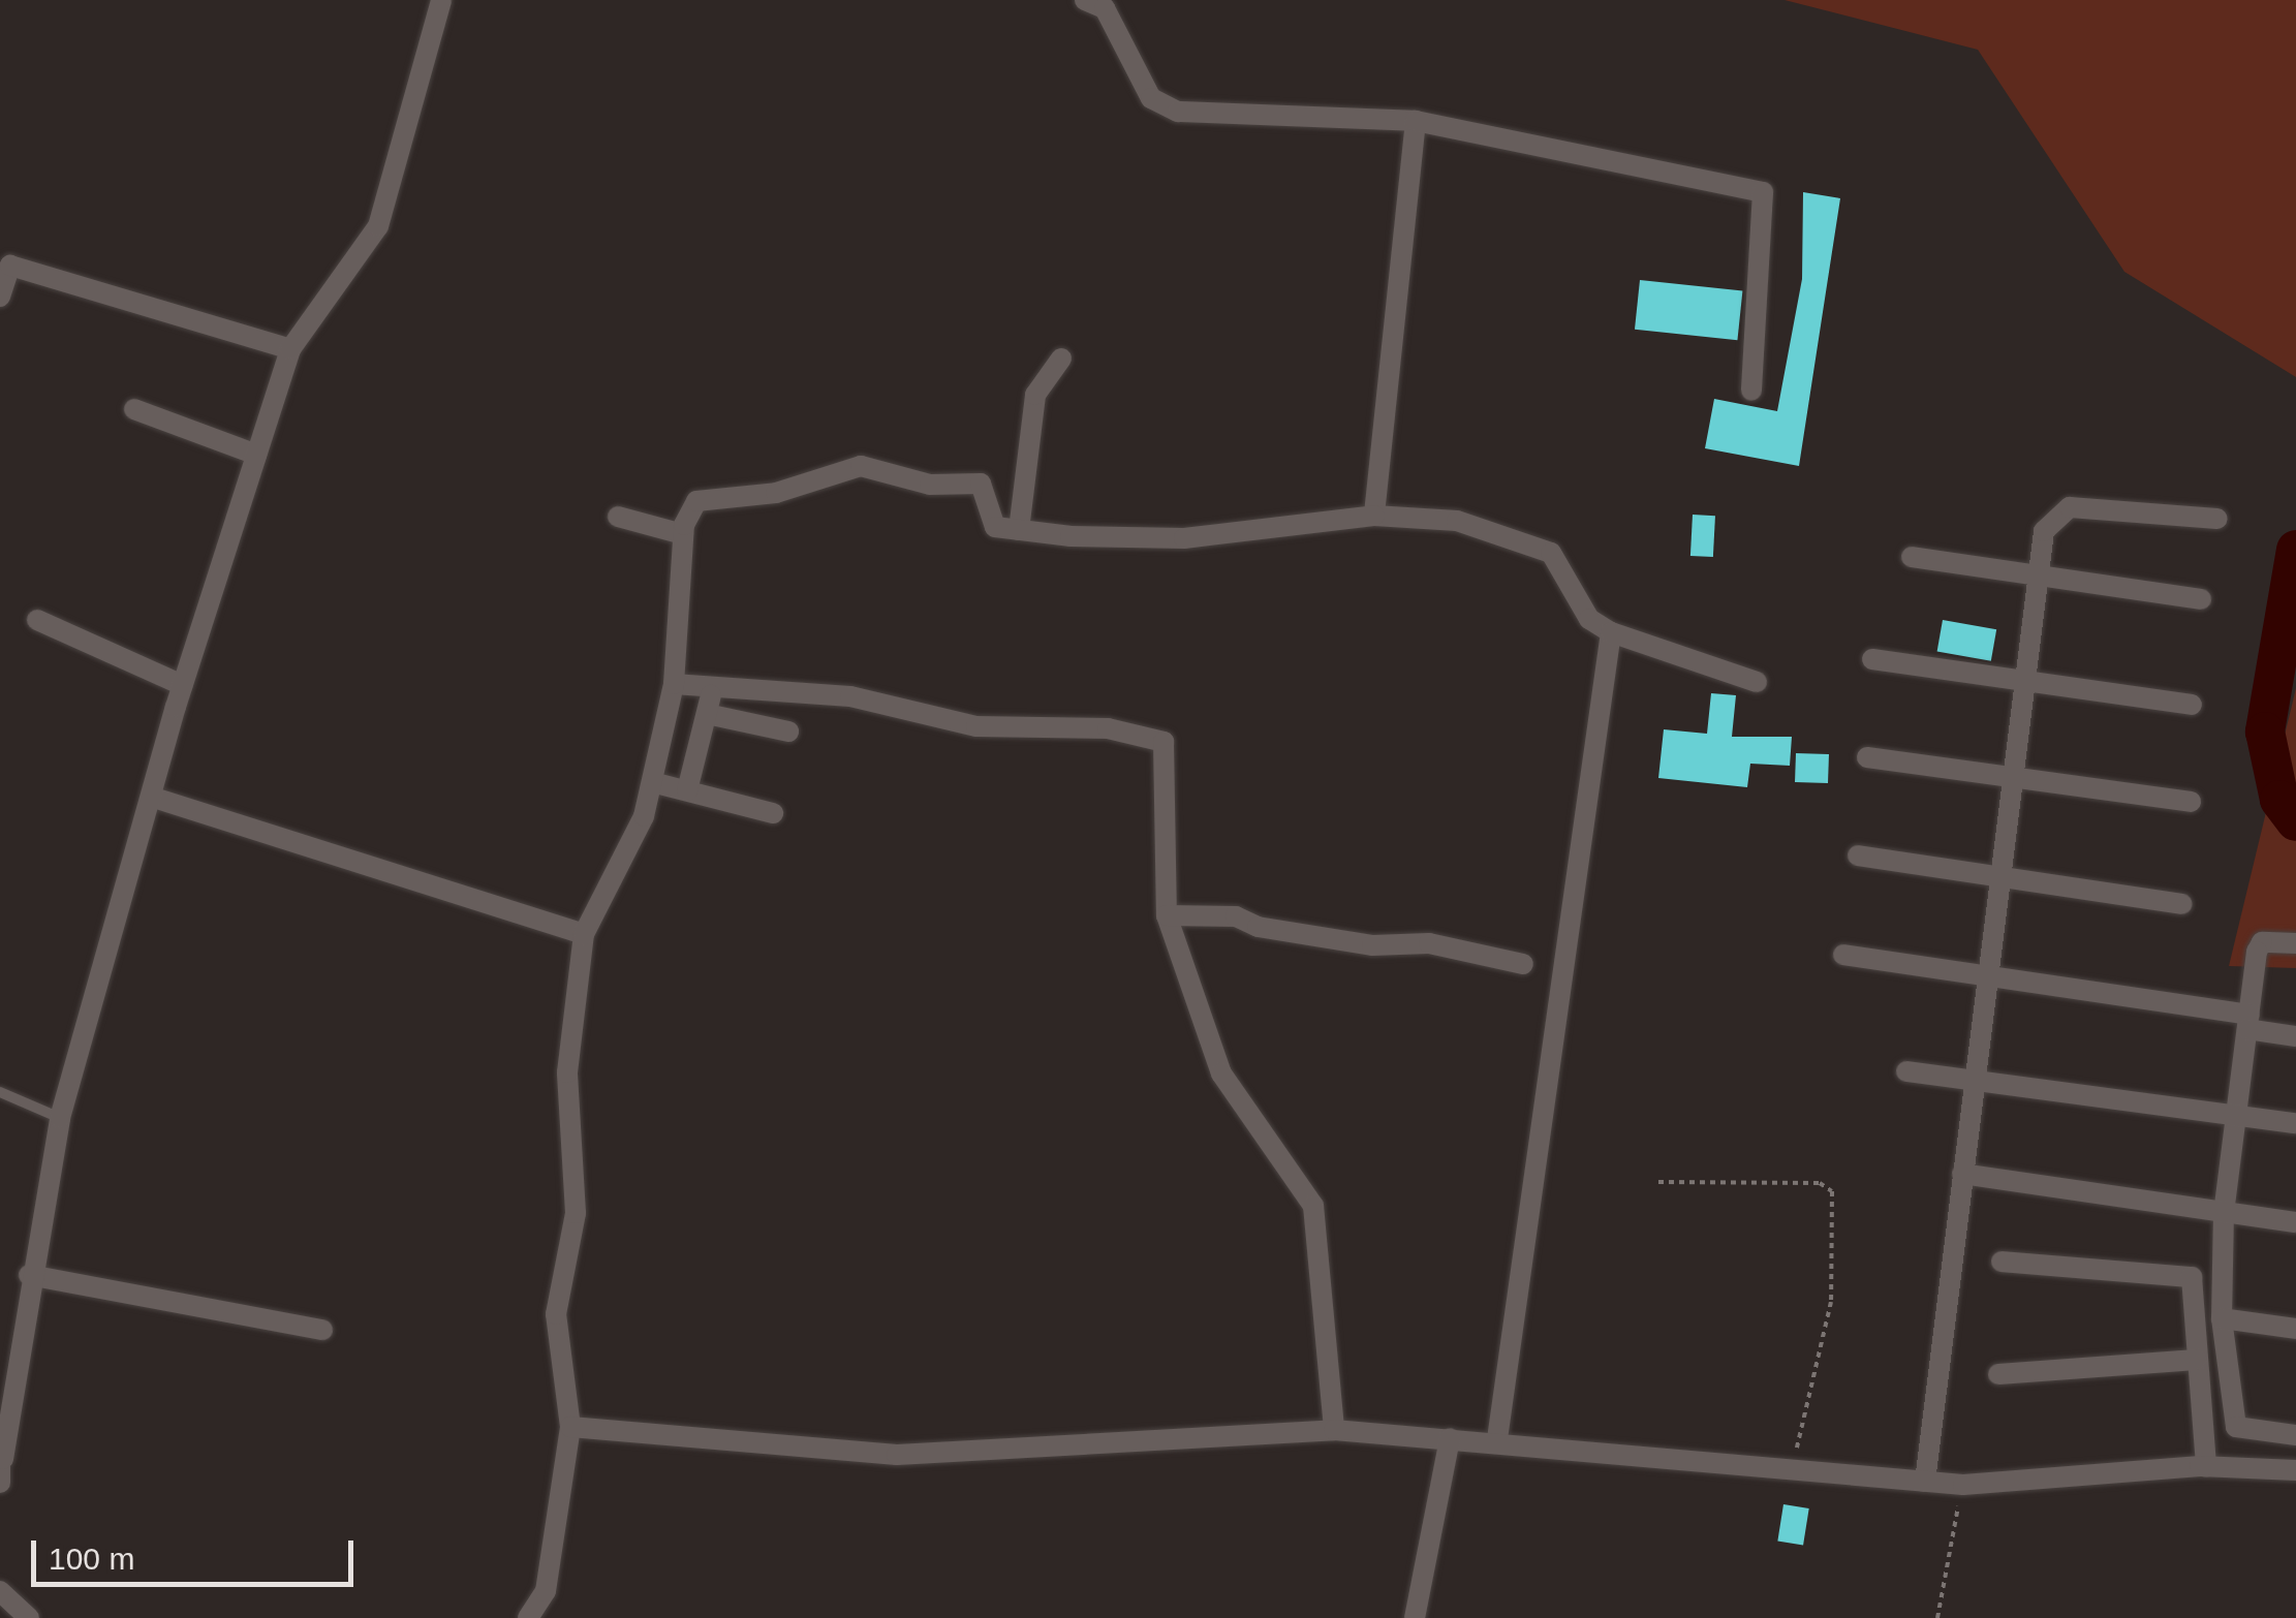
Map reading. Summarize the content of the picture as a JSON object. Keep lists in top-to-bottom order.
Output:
{
  "scale_bar": "100 m"
}
